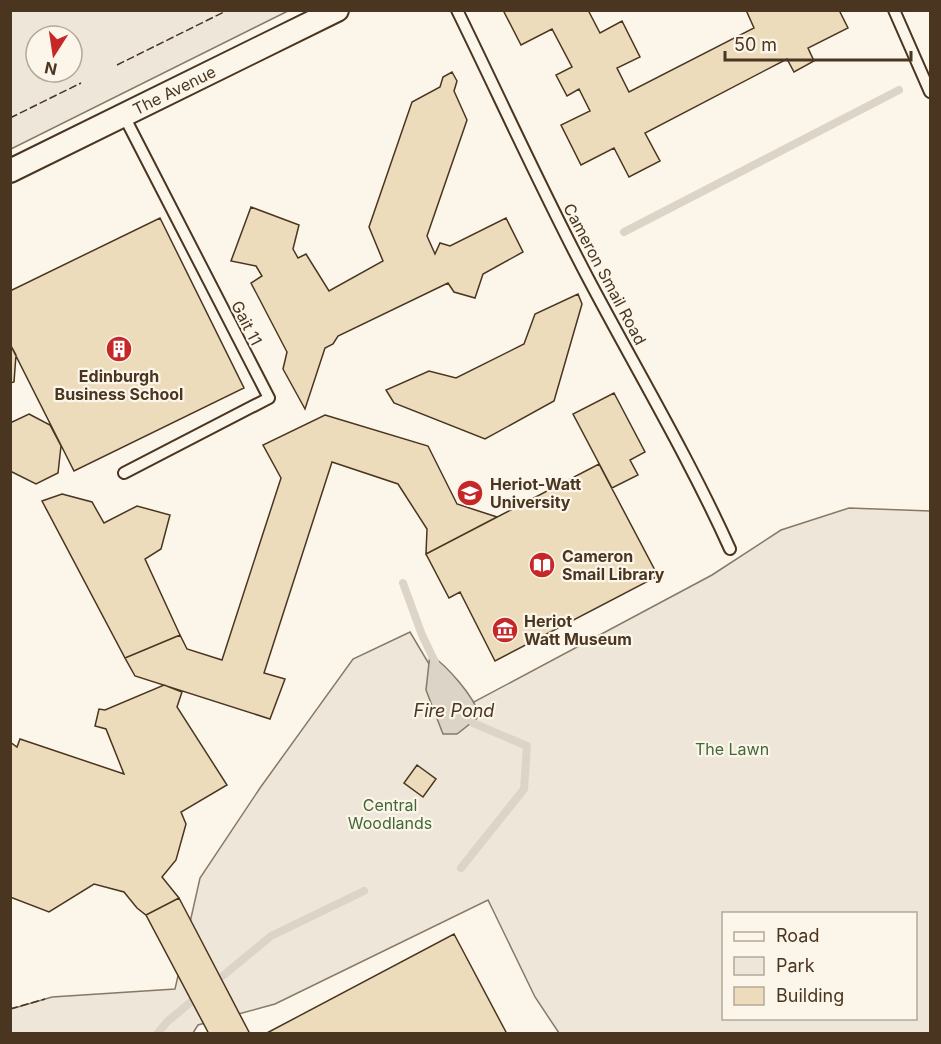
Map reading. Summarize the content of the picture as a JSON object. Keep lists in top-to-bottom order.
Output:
{
  "streets": {
    "street": ["The Avenue"],
    "lane": ["Cameron Smail Road", "Gait 11"]
  },
  "crossings": [
    ["The Avenue", "Gait 11"]
  ],
  "water": ["Fire Pond"],
  "parks": ["The Lawn", "Central Woodlands"],
  "places": {
    "building": ["Edinburgh Business School"],
    "school or university": ["Heriot-Watt University"],
    "library": ["Cameron Smail Library"],
    "museum": ["Heriot Watt Museum"]
  },
  "legend": ["Road", "Park", "Building"],
  "scale_bar": "50 m",
  "north": "bottom"
}
